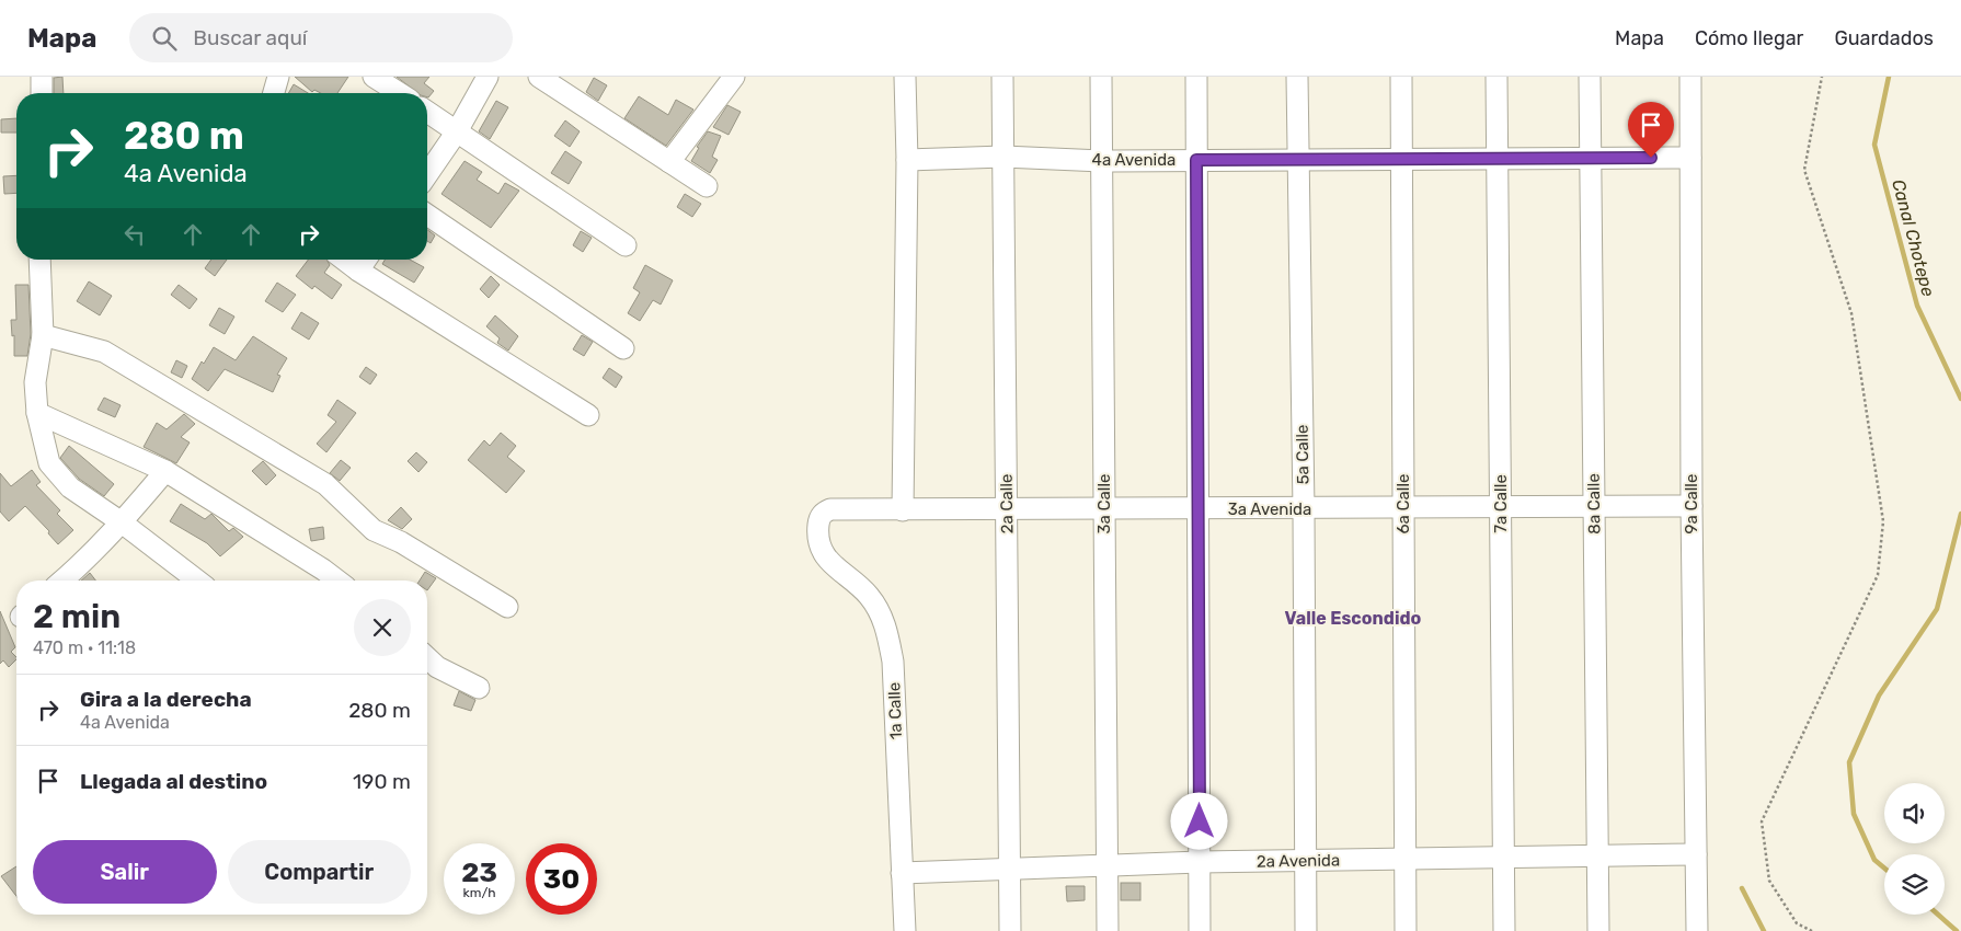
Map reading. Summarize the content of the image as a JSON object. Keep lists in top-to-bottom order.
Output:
{
  "streets": {
    "street": [
      "4a Avenida",
      "5a Calle",
      "2a Calle",
      "3a Calle",
      "6a Calle",
      "7a Calle",
      "8a Calle",
      "9a Calle",
      "3a Avenida",
      "1a Calle",
      "2a Avenida"
    ]
  },
  "crossings": [
    ["4a Avenida", "5a Calle"],
    ["4a Avenida", "2a Calle"],
    ["4a Avenida", "3a Calle"],
    ["4a Avenida", "6a Calle"],
    ["4a Avenida", "7a Calle"],
    ["4a Avenida", "8a Calle"],
    ["4a Avenida", "9a Calle"],
    ["5a Calle", "3a Avenida"],
    ["5a Calle", "2a Avenida"],
    ["2a Calle", "3a Avenida"],
    ["2a Calle", "2a Avenida"],
    ["3a Calle", "3a Avenida"],
    ["3a Calle", "2a Avenida"],
    ["6a Calle", "3a Avenida"],
    ["6a Calle", "2a Avenida"],
    ["7a Calle", "3a Avenida"],
    ["7a Calle", "2a Avenida"],
    ["8a Calle", "3a Avenida"],
    ["8a Calle", "2a Avenida"],
    ["9a Calle", "3a Avenida"],
    ["9a Calle", "2a Avenida"],
    ["3a Avenida", "1a Calle"],
    ["1a Calle", "2a Avenida"]
  ],
  "districts": ["Valle Escondido"],
  "water": ["Canal Chotepe"],
  "page": {
    "header": "Mapa",
    "search": "Buscar aquí",
    "nav": ["Mapa", "Cómo llegar", "Guardados"],
    "turn": ["280 m", "4a Avenida"],
    "heading": ["2 min", "470 m · 11:18"],
    "list": [
      {
        "name": "Gira a la derecha",
        "note": "4a Avenida",
        "value": "280 m"
      },
      {
        "name": "Llegada al destino",
        "value": "190 m"
      }
    ],
    "buttons": ["Salir", "Compartir"],
    "speed": "23 km/h",
    "limit": "30"
  }
}
